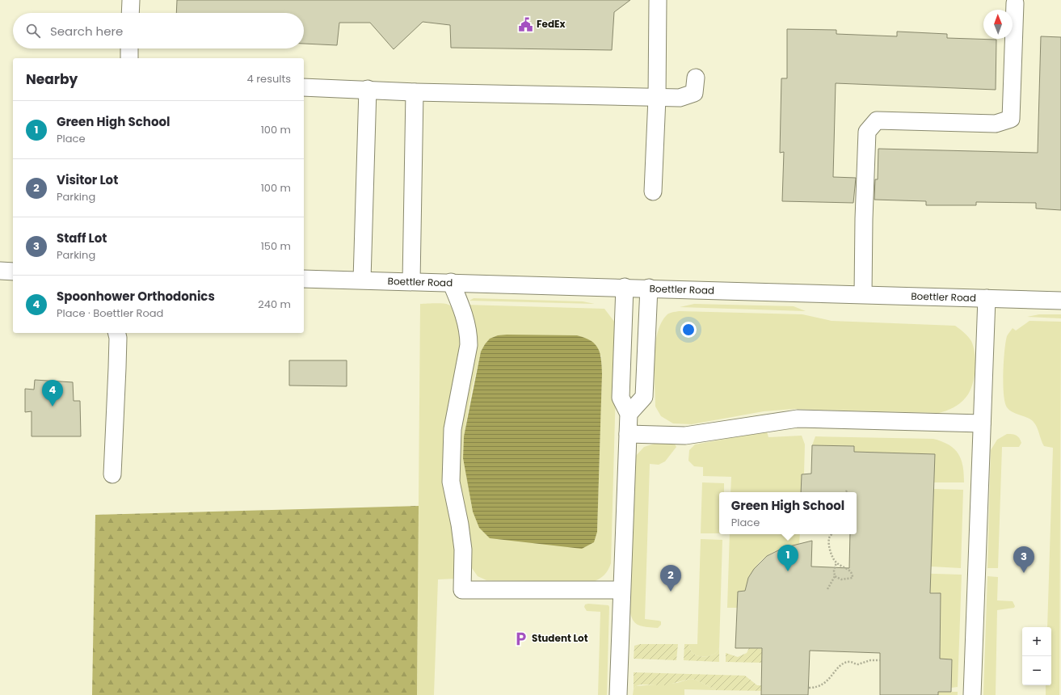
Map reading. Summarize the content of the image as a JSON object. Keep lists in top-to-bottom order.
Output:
{
  "streets": {
    "street": ["Boettler Road"]
  },
  "places": {
    "public building": ["FedEx"],
    "parking": ["Student Lot"]
  },
  "north": "top",
  "page": {
    "search": "Search here",
    "heading": ["Nearby", "4 results"],
    "list": [
      {
        "mark": "1",
        "name": "Green High School",
        "note": "Place",
        "value": "100 m"
      },
      {
        "mark": "2",
        "name": "Visitor Lot",
        "note": "Parking",
        "value": "100 m"
      },
      {
        "mark": "3",
        "name": "Staff Lot",
        "note": "Parking",
        "value": "150 m"
      },
      {
        "mark": "4",
        "name": "Spoonhower Orthodonics",
        "note": "Place · Boettler Road",
        "value": "240 m"
      }
    ],
    "pins": [
      "4",
      "1",
      "3",
      "2"
    ],
    "popup": ["Green High School", "Place"],
    "map_buttons": ["+", "−"]
  }
}
